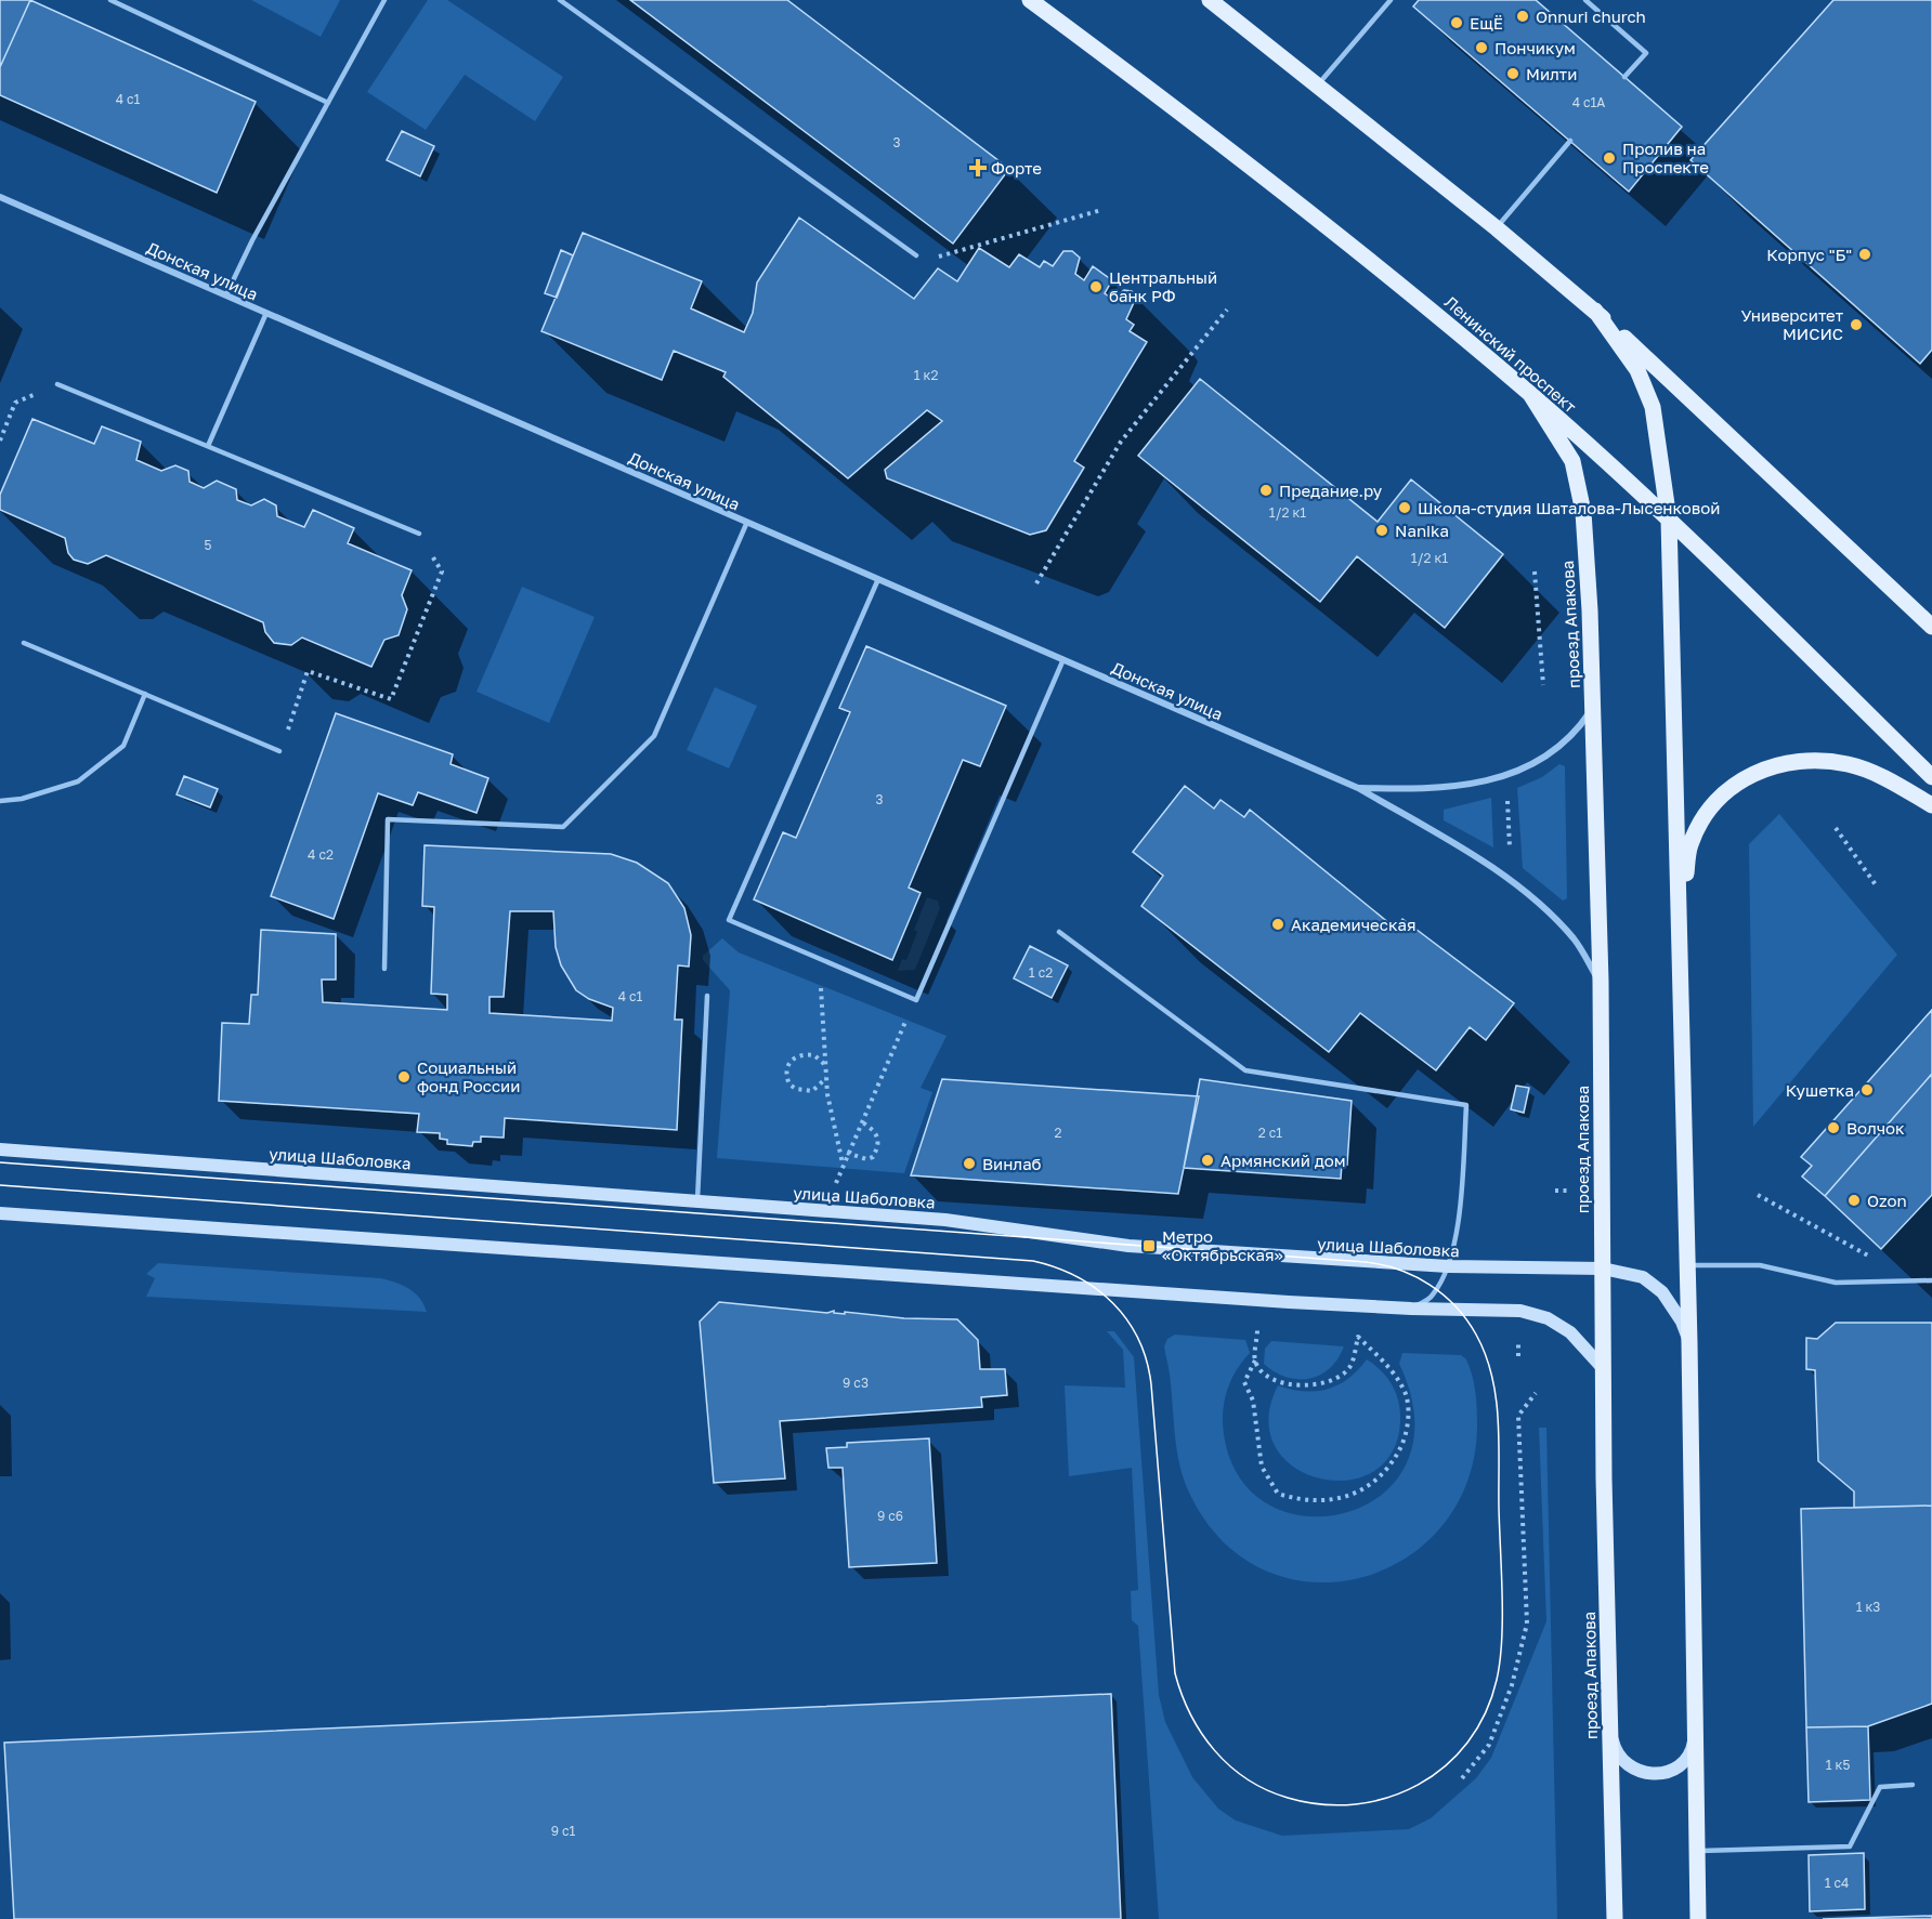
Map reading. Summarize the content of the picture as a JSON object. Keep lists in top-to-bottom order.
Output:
{
  "streets": {
    "main road": ["Ленинский проспект", "проезд Апакова", "улица Шаболовка"],
    "street": ["Донская улица"]
  },
  "crossings": [
    ["Донская улица", "проезд Апакова"],
    ["Ленинский проспект", "проезд Апакова"],
    ["проезд Апакова", "улица Шаболовка"]
  ],
  "places": {
    "other": [
      "Onnuri church",
      "ЕщЁ",
      "Пончикум",
      "Милти",
      "Пролив на Проспекте",
      "Корпус \"Б\"",
      "Центральный банк РФ",
      "Университет МИСИС",
      "Предание.ру",
      "Школа-студия Шаталова-Лысенковой",
      "Nanika",
      "Академическая",
      "Социальный фонд России",
      "Кушетка",
      "Волчок",
      "Армянский дом",
      "Винлаб",
      "Ozon"
    ],
    "health": ["Форте"],
    "transit": ["Метро «Октябрьская»"]
  },
  "house_numbers": [
    "4 с1",
    "4 с1А",
    "3",
    "1 к2",
    "1/2 к1",
    "5",
    "1/2 к1",
    "3",
    "4 с2",
    "1 с2",
    "4 с1",
    "2",
    "2 с1",
    "9 с3",
    "9 с6",
    "1 к3",
    "1 к5",
    "9 с1",
    "1 c4"
  ]
}
